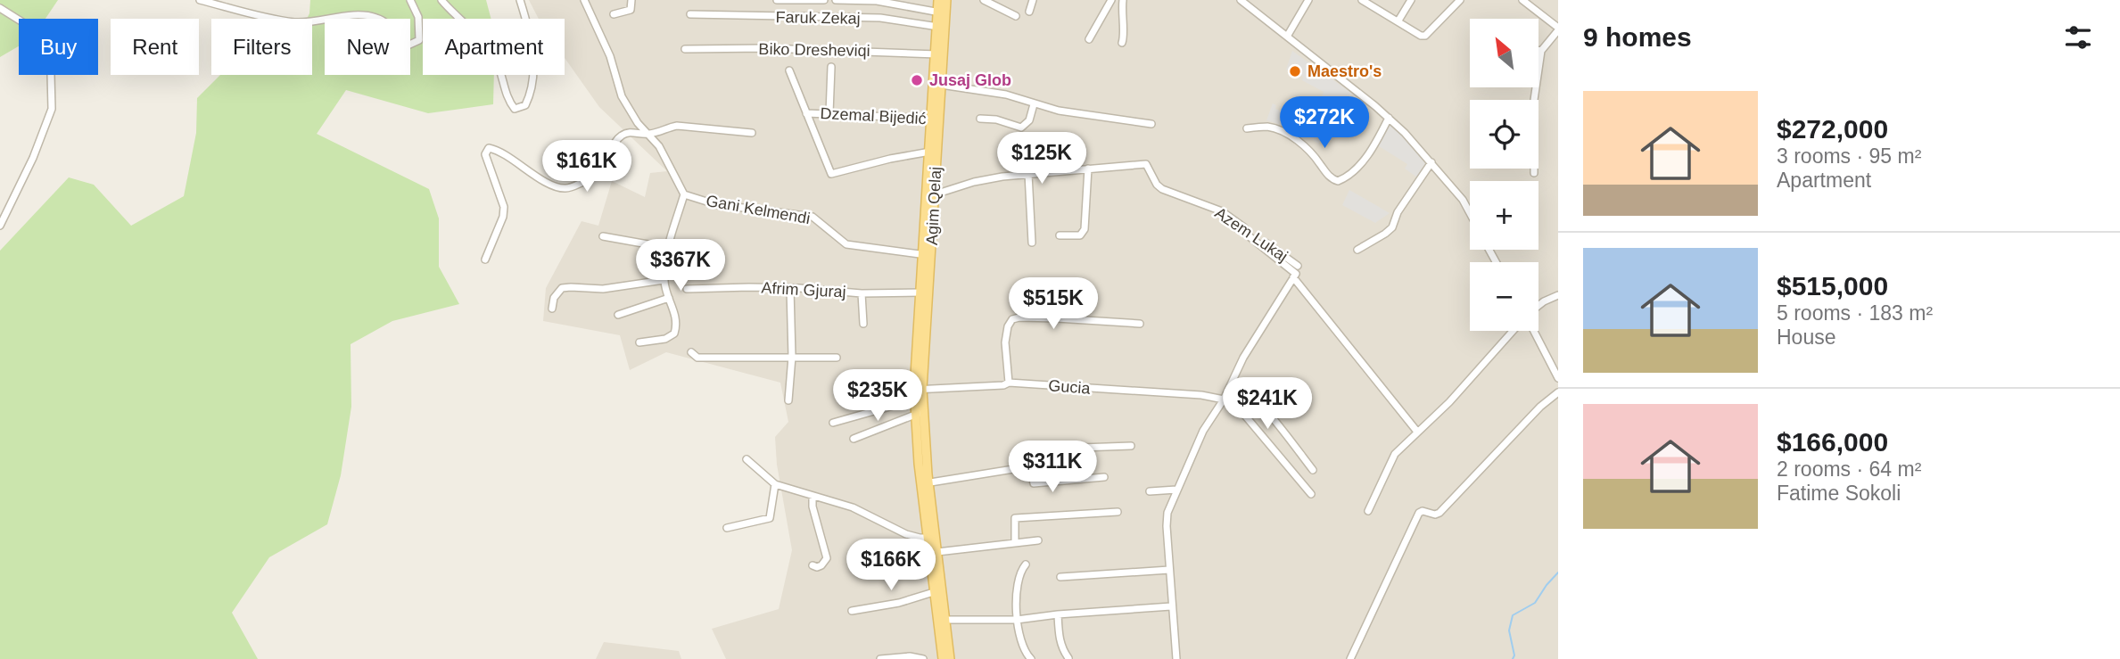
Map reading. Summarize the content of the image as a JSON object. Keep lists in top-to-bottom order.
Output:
{
  "streets": {
    "main road": ["Agim Qelaj"],
    "street": [
      "Faruk Zekaj",
      "Biko Dresheviqi",
      "Dzemal Bijedić",
      "Gani Kelmendi",
      "Azem Lukaj",
      "Afrim Gjuraj",
      "Gucia"
    ]
  },
  "crossings": [
    ["Faruk Zekaj", "Agim Qelaj"],
    ["Biko Dresheviqi", "Agim Qelaj"],
    ["Dzemal Bijedić", "Agim Qelaj"],
    ["Agim Qelaj", "Gani Kelmendi"],
    ["Agim Qelaj", "Afrim Gjuraj"],
    ["Agim Qelaj", "Gucia"],
    ["Azem Lukaj", "Gucia"]
  ],
  "places": ["Maestro's", "Jusaj Glob"],
  "north": "top left",
  "page": {
    "heading": "9 homes",
    "map_buttons": ["+", "−"],
    "chip": [
      "Buy",
      "Rent",
      "Filters",
      "New",
      "Apartment"
    ],
    "list": [
      {
        "name": "$272,000",
        "note": "3 rooms · 95 m² · Apartment"
      },
      {
        "name": "$515,000",
        "note": "5 rooms · 183 m² · House"
      },
      {
        "name": "$166,000",
        "note": "2 rooms · 64 m² · Fatime Sokoli"
      }
    ],
    "price": [
      "$272K",
      "$125K",
      "$161K",
      "$367K",
      "$515K",
      "$235K",
      "$241K",
      "$311K",
      "$166K"
    ]
  }
}
